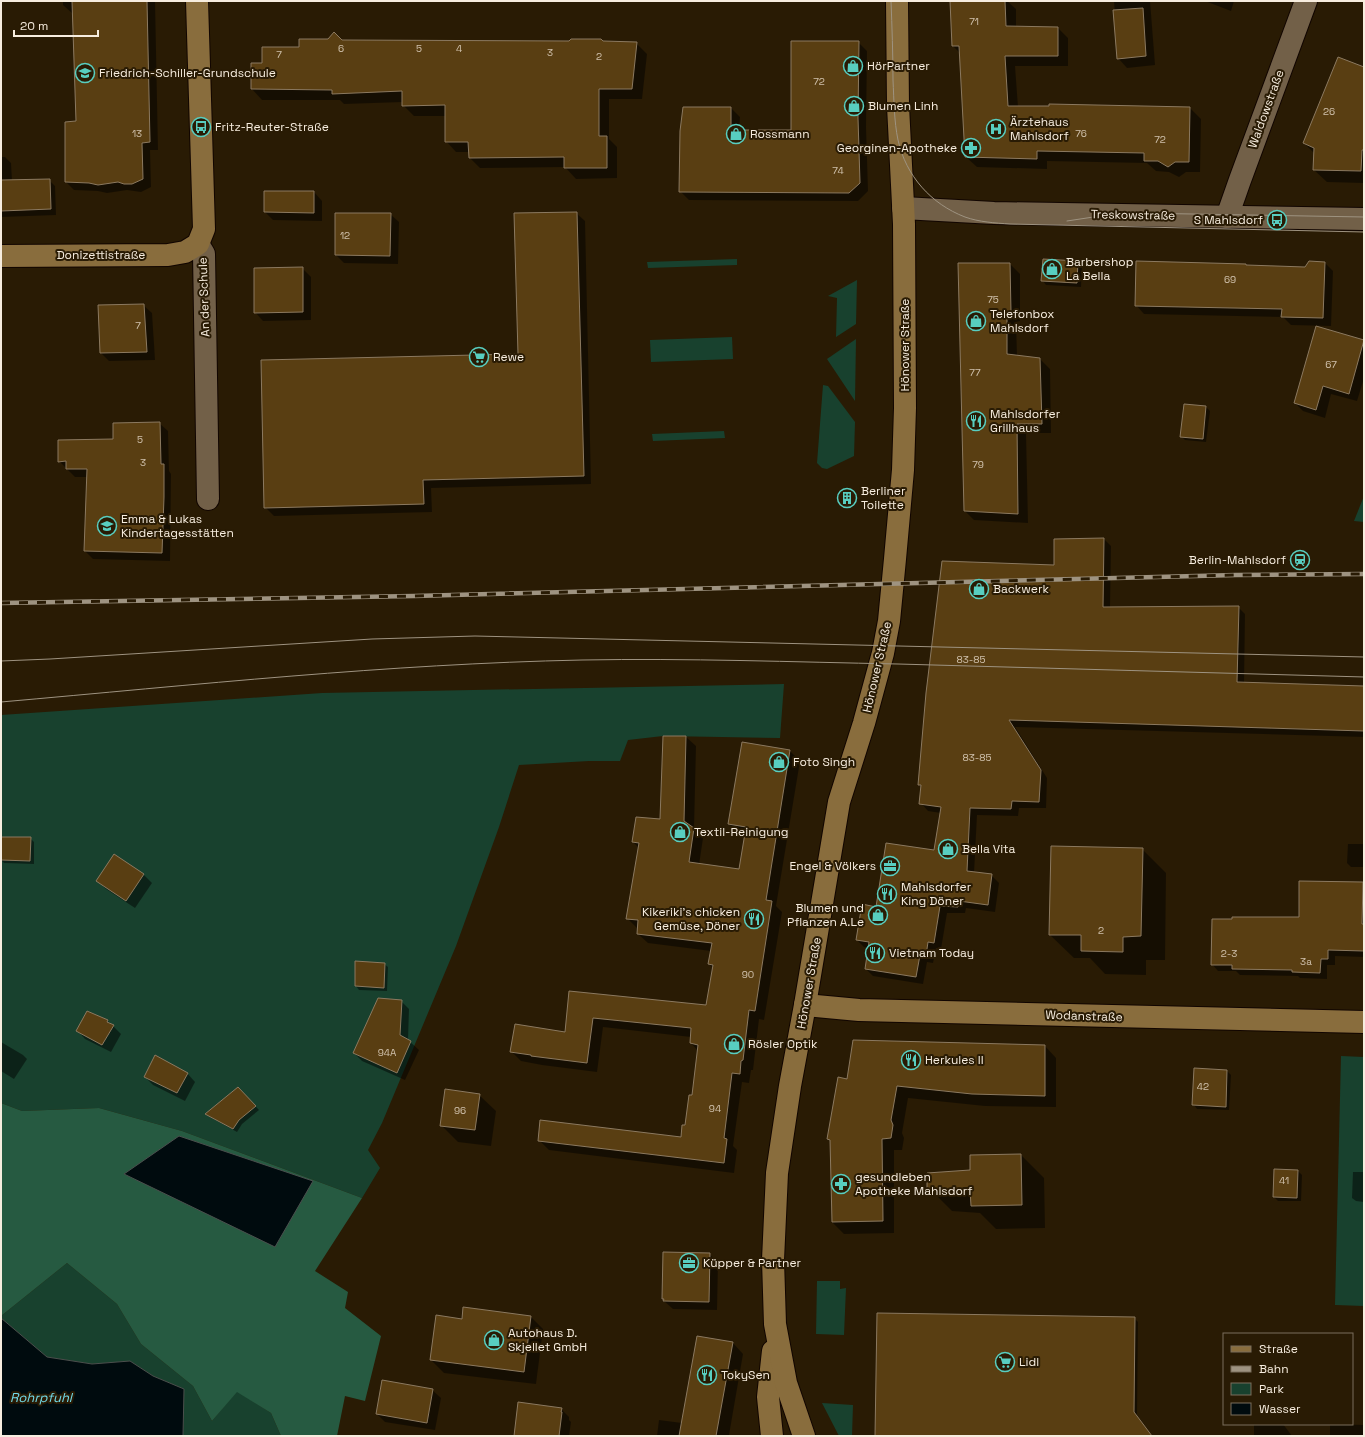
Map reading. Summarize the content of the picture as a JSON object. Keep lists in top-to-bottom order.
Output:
{
  "streets": {
    "main road": [
      "Donizettistraße",
      "An der Schule",
      "Hönower Straße",
      "Wodanstraße"
    ],
    "street": ["Waldowstraße", "Treskowstraße"]
  },
  "crossings": [
    ["Waldowstraße", "Treskowstraße"],
    ["Treskowstraße", "Hönower Straße"],
    ["Donizettistraße", "An der Schule"],
    ["Hönower Straße", "Wodanstraße"]
  ],
  "water": ["Rohrpfuhl"],
  "places": {
    "shop": [
      "HörPartner",
      "Blumen Linh",
      "Rossmann",
      "Barbershop La Bella",
      "Telefonbox Mahlsdorf",
      "Backwerk",
      "Foto Singh",
      "Textil-Reinigung",
      "Bella Vita",
      "Blumen und Pflanzen A.Le",
      "Rösler Optik",
      "Autohaus D. Skjellet GmbH"
    ],
    "school or university": ["Friedrich-Schiller-Grundschule", "Emma & Lukas Kindertagesstätten"],
    "bus stop": ["Fritz-Reuter-Straße", "S Mahlsdorf"],
    "hospital": ["Ärztehaus Mahlsdorf"],
    "pharmacy": ["Georginen-Apotheke", "gesundleben Apotheke Mahlsdorf"],
    "supermarket": ["Rewe", "Lidl"],
    "restaurant": [
      "Mahlsdorfer Grillhaus",
      "Mahlsdorfer King Döner",
      "Kikeriki’s chicken Gemüse, Döner",
      "Vietnam Today",
      "Herkules II",
      "TokySen"
    ],
    "building": ["Berliner Toilette"],
    "station": ["Berlin-Mahlsdorf"],
    "office": ["Engel & Völkers", "Küpper & Partner"]
  },
  "house_numbers": [
    "71",
    "6",
    "5",
    "4",
    "3",
    "7",
    "2",
    "72",
    "26",
    "13",
    "76",
    "72",
    "74",
    "12",
    "69",
    "75",
    "7",
    "67",
    "77",
    "5",
    "3",
    "79",
    "83-85",
    "83-85",
    "2",
    "2-3",
    "3a",
    "90",
    "94A",
    "42",
    "94",
    "96",
    "41"
  ],
  "legend": [
    "Straße",
    "Bahn",
    "Park",
    "Wasser"
  ],
  "scale_bar": "20 m"
}
